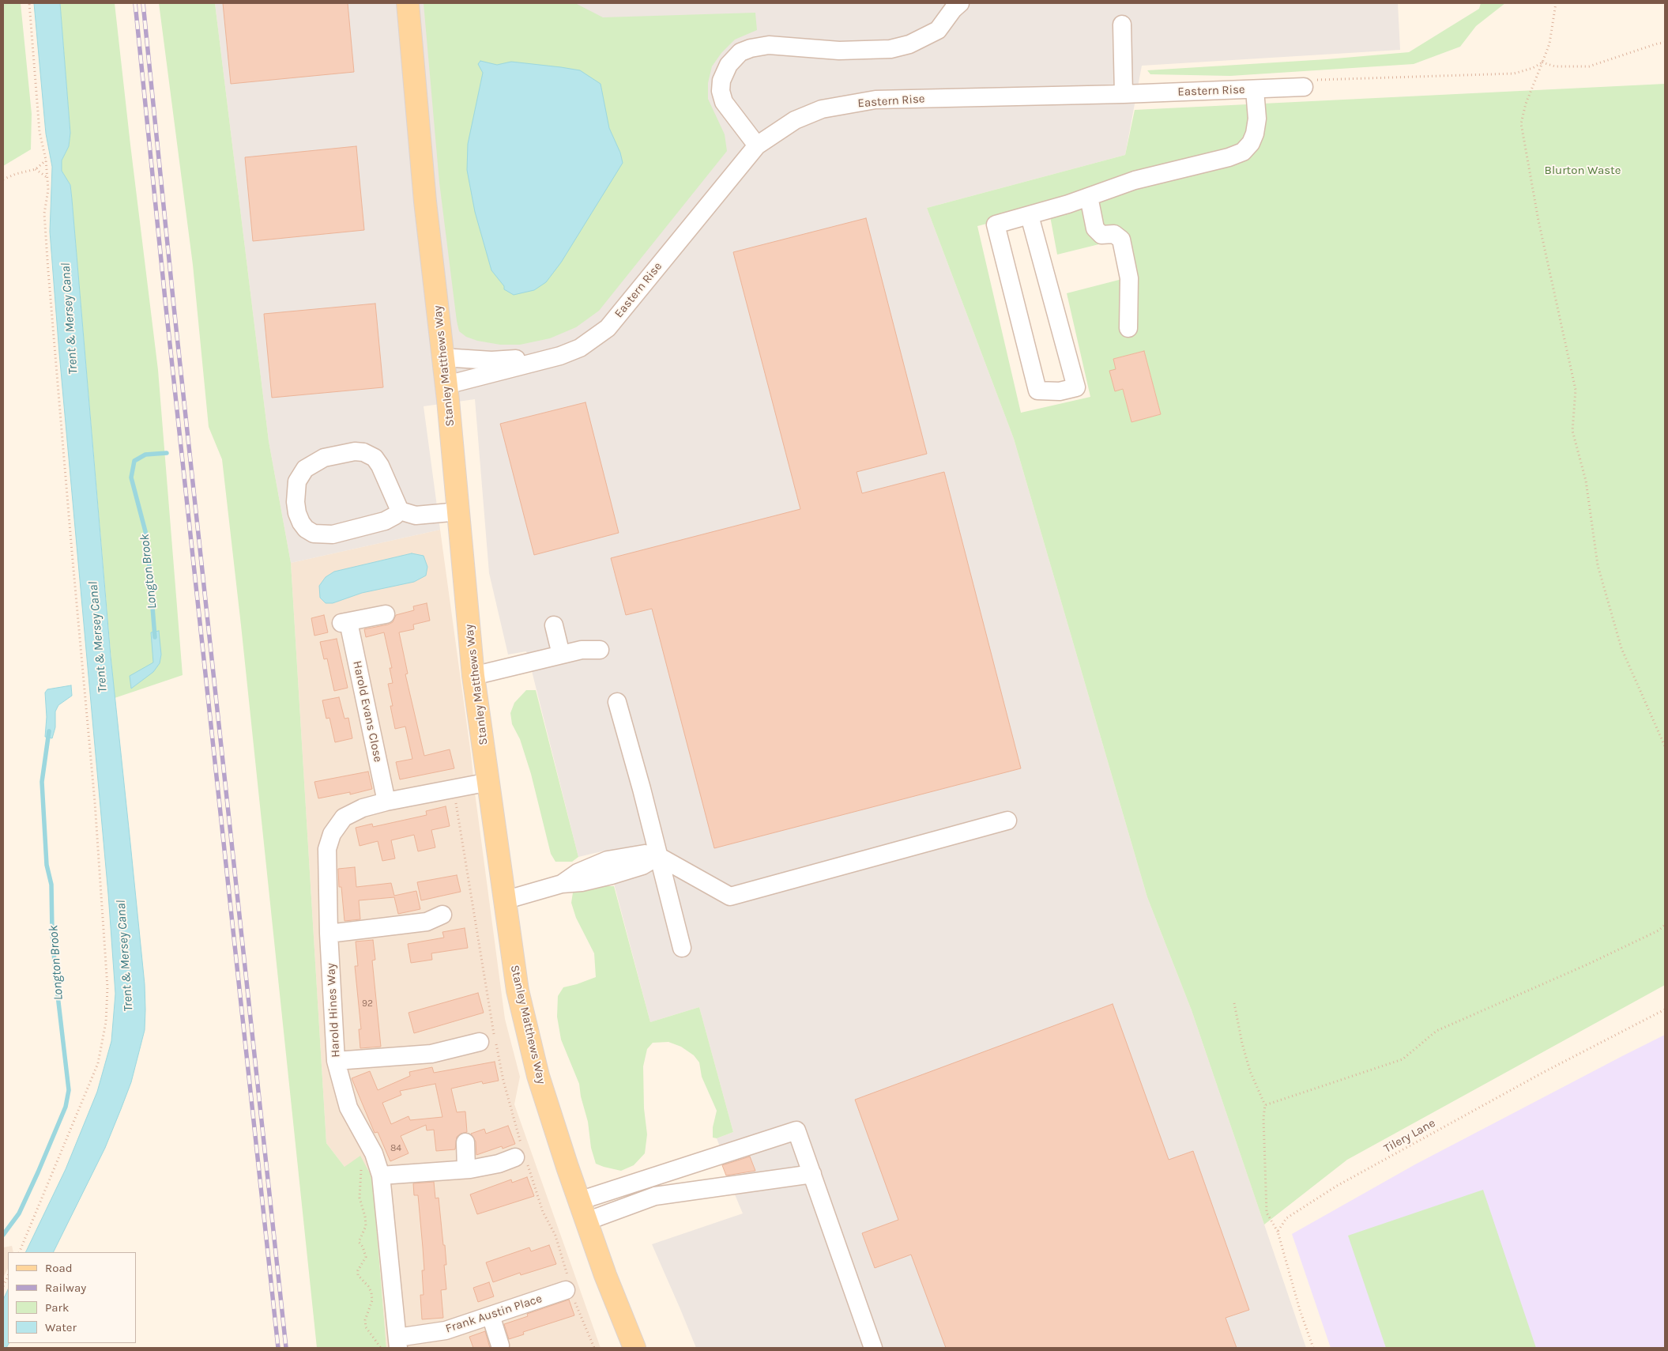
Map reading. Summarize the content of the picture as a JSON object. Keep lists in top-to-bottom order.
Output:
{
  "streets": {
    "main road": ["Stanley Matthews Way"],
    "street": [
      "Eastern Rise",
      "Harold Evans Close",
      "Harold Hines Way",
      "Frank Austin Place"
    ],
    "path": ["Tilery Lane"]
  },
  "crossings": [
    ["Eastern Rise", "Stanley Matthews Way"],
    ["Stanley Matthews Way", "Harold Hines Way"],
    ["Harold Evans Close", "Harold Hines Way"],
    ["Harold Hines Way", "Frank Austin Place"]
  ],
  "water": ["Trent & Mersey Canal", "Longton Brook"],
  "parks": ["Blurton Waste"],
  "house_numbers": ["92", "84"],
  "legend": [
    "Road",
    "Railway",
    "Park",
    "Water"
  ]
}
